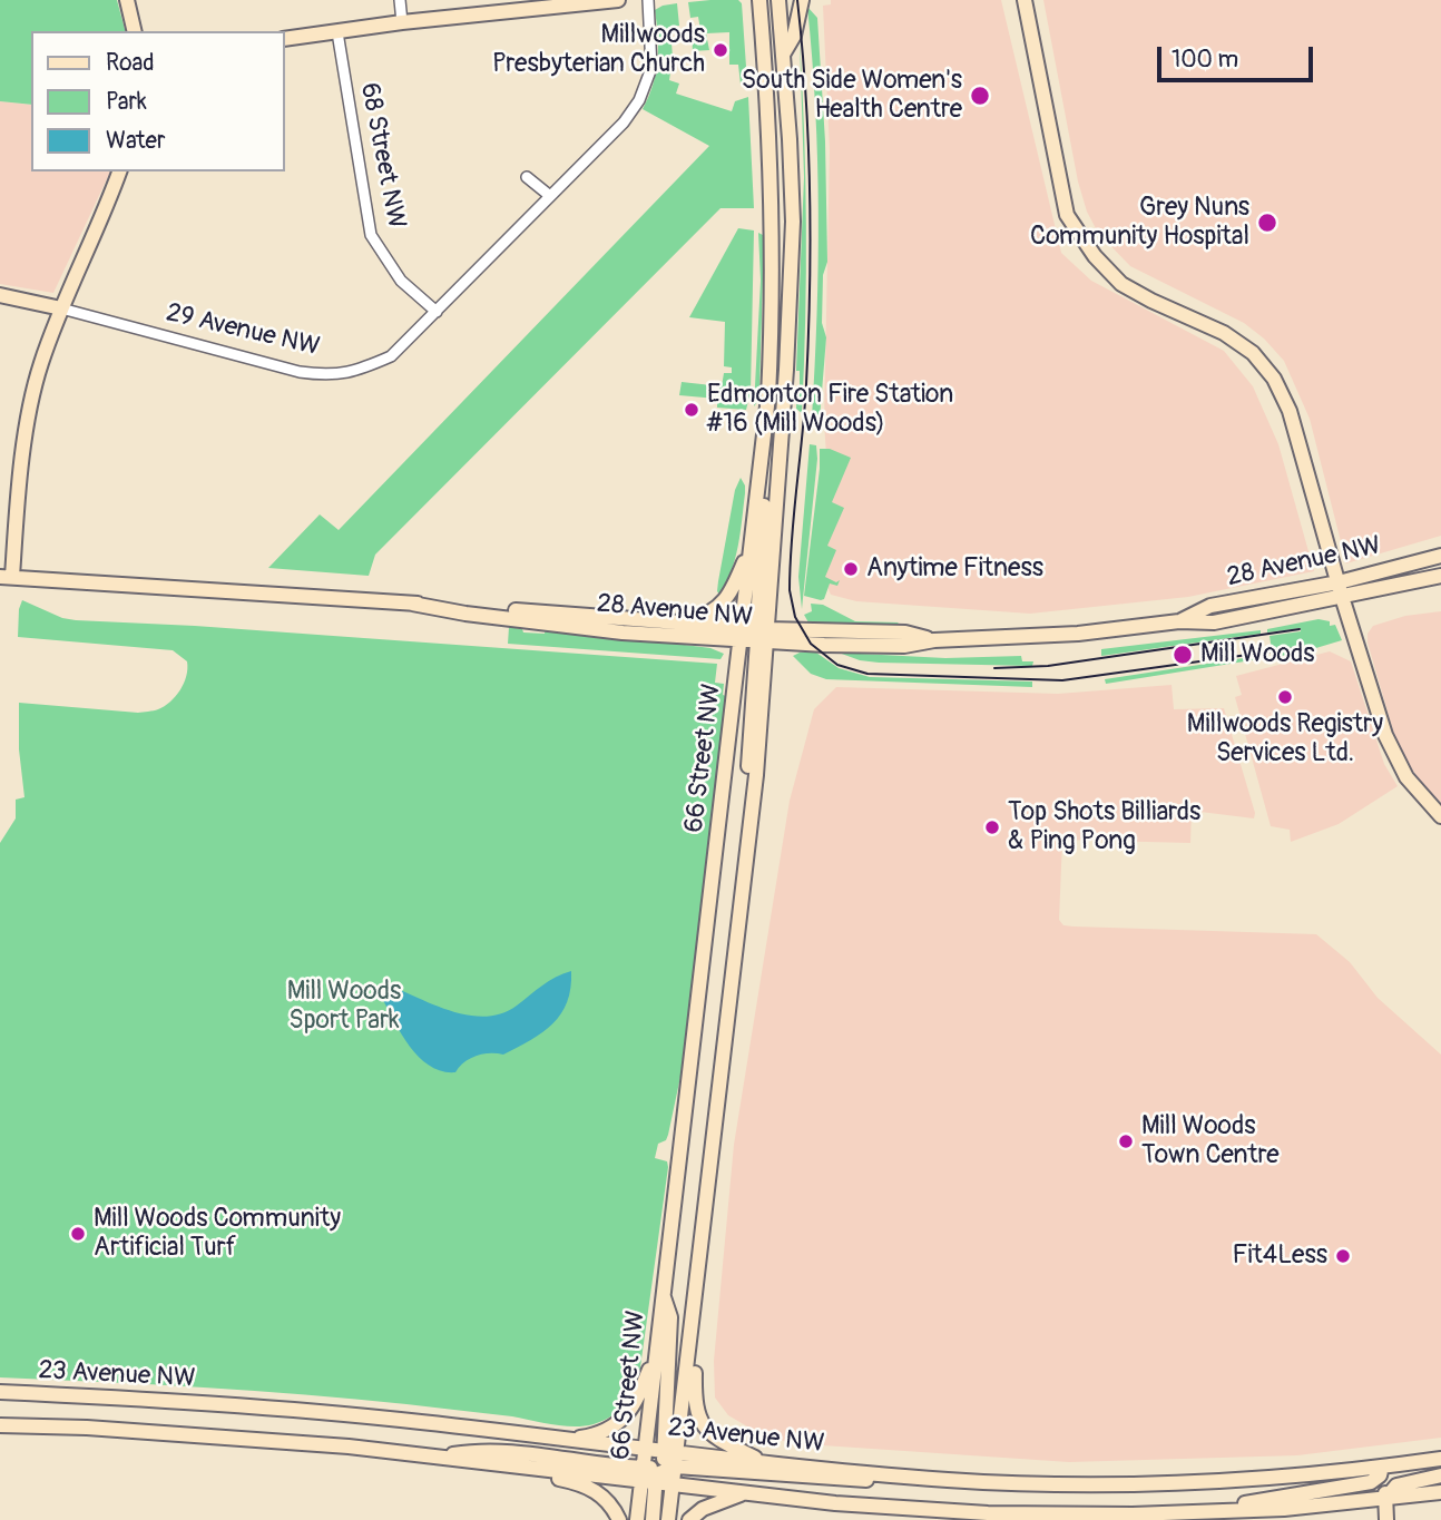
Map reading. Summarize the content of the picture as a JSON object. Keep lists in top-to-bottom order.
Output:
{
  "streets": {
    "main road": [
      "29 Avenue NW",
      "28 Avenue NW",
      "66 Street NW",
      "23 Avenue NW"
    ],
    "street": ["68 Street NW"]
  },
  "crossings": [
    ["68 Street NW", "29 Avenue NW"],
    ["28 Avenue NW", "66 Street NW"],
    ["66 Street NW", "23 Avenue NW"]
  ],
  "parks": ["Mill Woods Sport Park"],
  "places": [
    "Millwoods Presbyterian Church",
    "South Side Women's Health Centre",
    "Grey Nuns Community Hospital",
    "Edmonton Fire Station #16 (Mill Woods)",
    "Anytime Fitness",
    "Mill Woods",
    "Millwoods Registry Services Ltd.",
    "Top Shots Billiards & Ping Pong",
    "Mill Woods Town Centre",
    "Mill Woods Community Artificial Turf",
    "Fit4Less"
  ],
  "legend": ["Road", "Park", "Water"],
  "scale_bar": "100 m"
}
